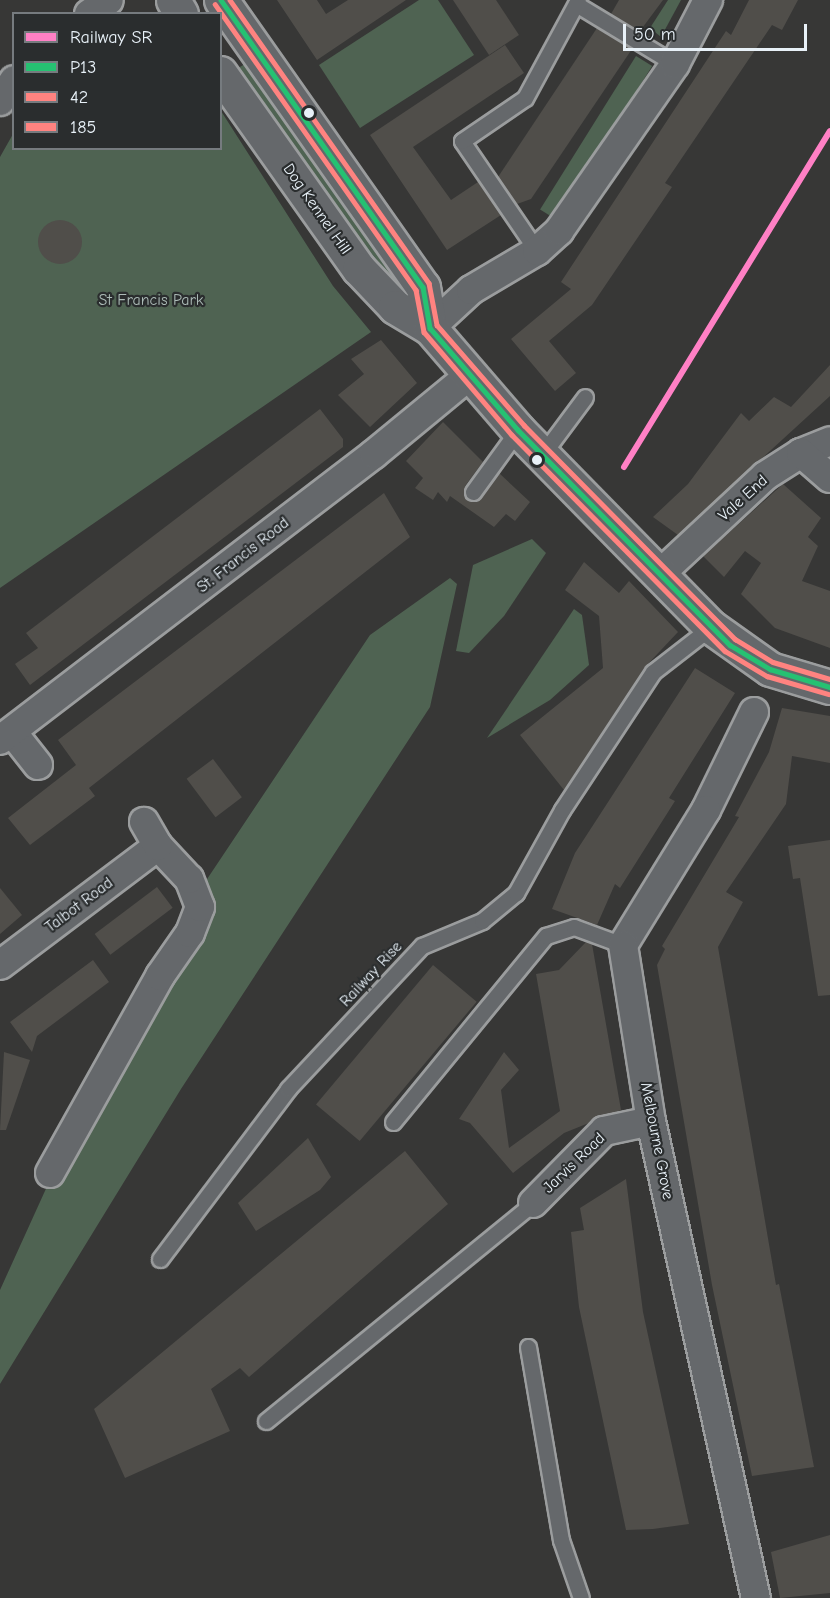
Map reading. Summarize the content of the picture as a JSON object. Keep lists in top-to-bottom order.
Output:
{
  "streets": {
    "main road": ["Dog Kennel Hill"],
    "street": [
      "Vale End",
      "St. Francis Road",
      "Talbot Road",
      "Melbourne Grove",
      "Jarvis Road"
    ],
    "lane": ["Railway Rise"]
  },
  "crossings": [
    ["Dog Kennel Hill", "Vale End"],
    ["Dog Kennel Hill", "St. Francis Road"],
    ["Dog Kennel Hill", "Railway Rise"],
    ["Melbourne Grove", "Jarvis Road"]
  ],
  "parks": ["St Francis Park"],
  "lines": [
    "transit line P13",
    "transit line 185",
    "transit line 42",
    "rail line SR"
  ],
  "legend": [
    "Railway SR",
    "P13",
    "42",
    "185"
  ],
  "scale_bar": "50 m"
}
